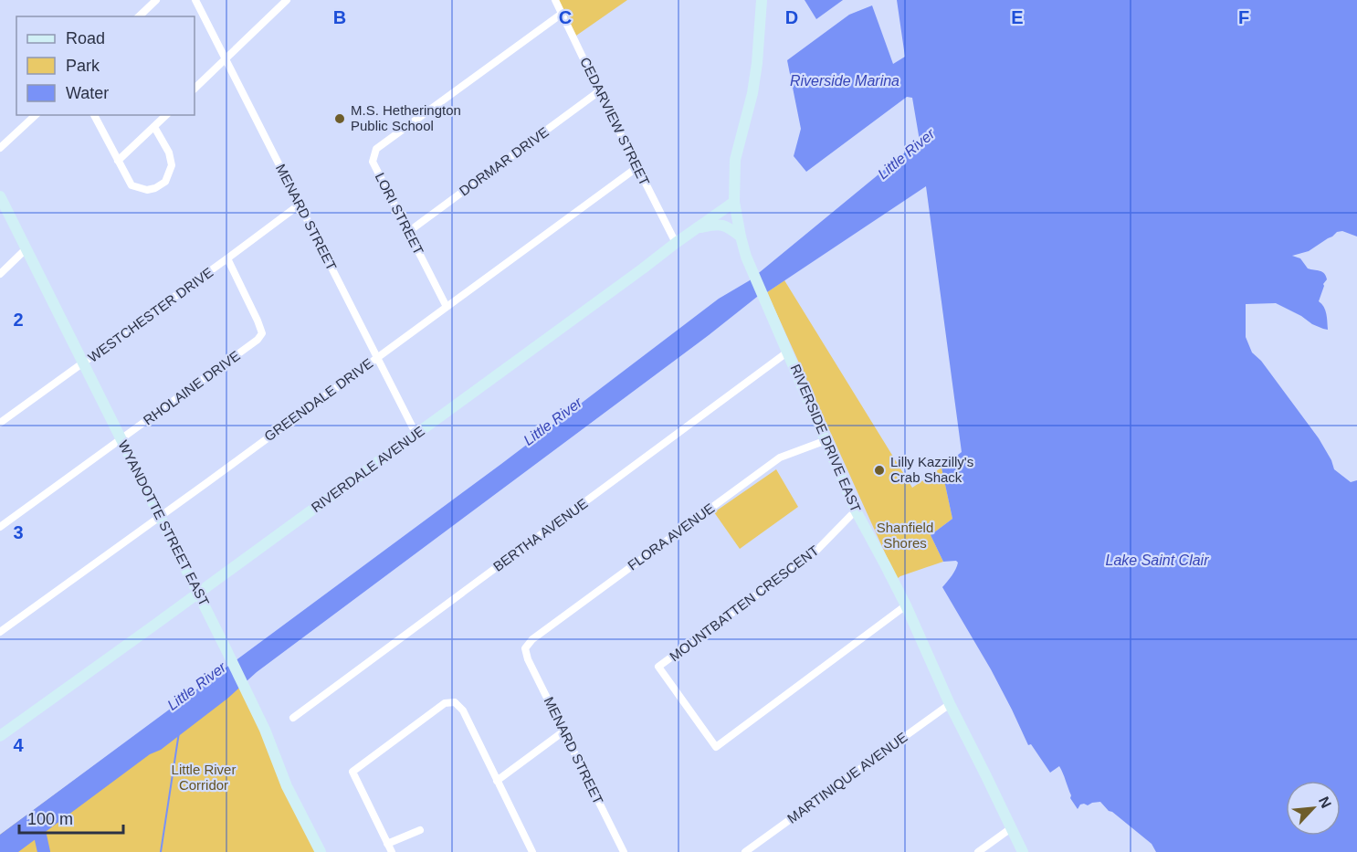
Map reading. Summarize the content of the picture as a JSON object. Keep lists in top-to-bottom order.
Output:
{
  "streets": {
    "street": [
      "CEDARVIEW STREET",
      "DORMAR DRIVE",
      "LORI STREET",
      "MENARD STREET",
      "WESTCHESTER DRIVE",
      "RHOLAINE DRIVE",
      "GREENDALE DRIVE",
      "RIVERSIDE DRIVE EAST",
      "RIVERDALE AVENUE",
      "WYANDOTTE STREET EAST",
      "BERTHA AVENUE",
      "FLORA AVENUE",
      "MOUNTBATTEN CRESCENT",
      "MARTINIQUE AVENUE"
    ]
  },
  "crossings": [
    ["CEDARVIEW STREET", "DORMAR DRIVE"],
    ["CEDARVIEW STREET", "LORI STREET"],
    ["CEDARVIEW STREET", "GREENDALE DRIVE"],
    ["CEDARVIEW STREET", "RIVERDALE AVENUE"],
    ["DORMAR DRIVE", "LORI STREET"],
    ["LORI STREET", "GREENDALE DRIVE"],
    ["MENARD STREET", "WESTCHESTER DRIVE"],
    ["MENARD STREET", "GREENDALE DRIVE"],
    ["MENARD STREET", "RIVERDALE AVENUE"],
    ["MENARD STREET", "FLORA AVENUE"],
    ["WESTCHESTER DRIVE", "RHOLAINE DRIVE"],
    ["WESTCHESTER DRIVE", "WYANDOTTE STREET EAST"],
    ["RHOLAINE DRIVE", "WYANDOTTE STREET EAST"],
    ["GREENDALE DRIVE", "WYANDOTTE STREET EAST"],
    ["RIVERSIDE DRIVE EAST", "RIVERDALE AVENUE"],
    ["RIVERSIDE DRIVE EAST", "BERTHA AVENUE"],
    ["RIVERSIDE DRIVE EAST", "FLORA AVENUE"],
    ["RIVERSIDE DRIVE EAST", "MOUNTBATTEN CRESCENT"],
    ["RIVERSIDE DRIVE EAST", "MARTINIQUE AVENUE"],
    ["RIVERDALE AVENUE", "WYANDOTTE STREET EAST"]
  ],
  "water": ["Riverside Marina", "Little River", "Lake Saint Clair"],
  "parks": ["Shanfield Shores", "Little River Corridor"],
  "places": ["M.S. Hetherington Public School", "Lilly Kazzilly's Crab Shack"],
  "legend": ["Road", "Park", "Water"],
  "scale_bar": "100 m",
  "north": "top right",
  "grid": {
    "columns": [
      "B",
      "C",
      "D",
      "E",
      "F"
    ],
    "rows": ["2", "3", "4"]
  }
}
